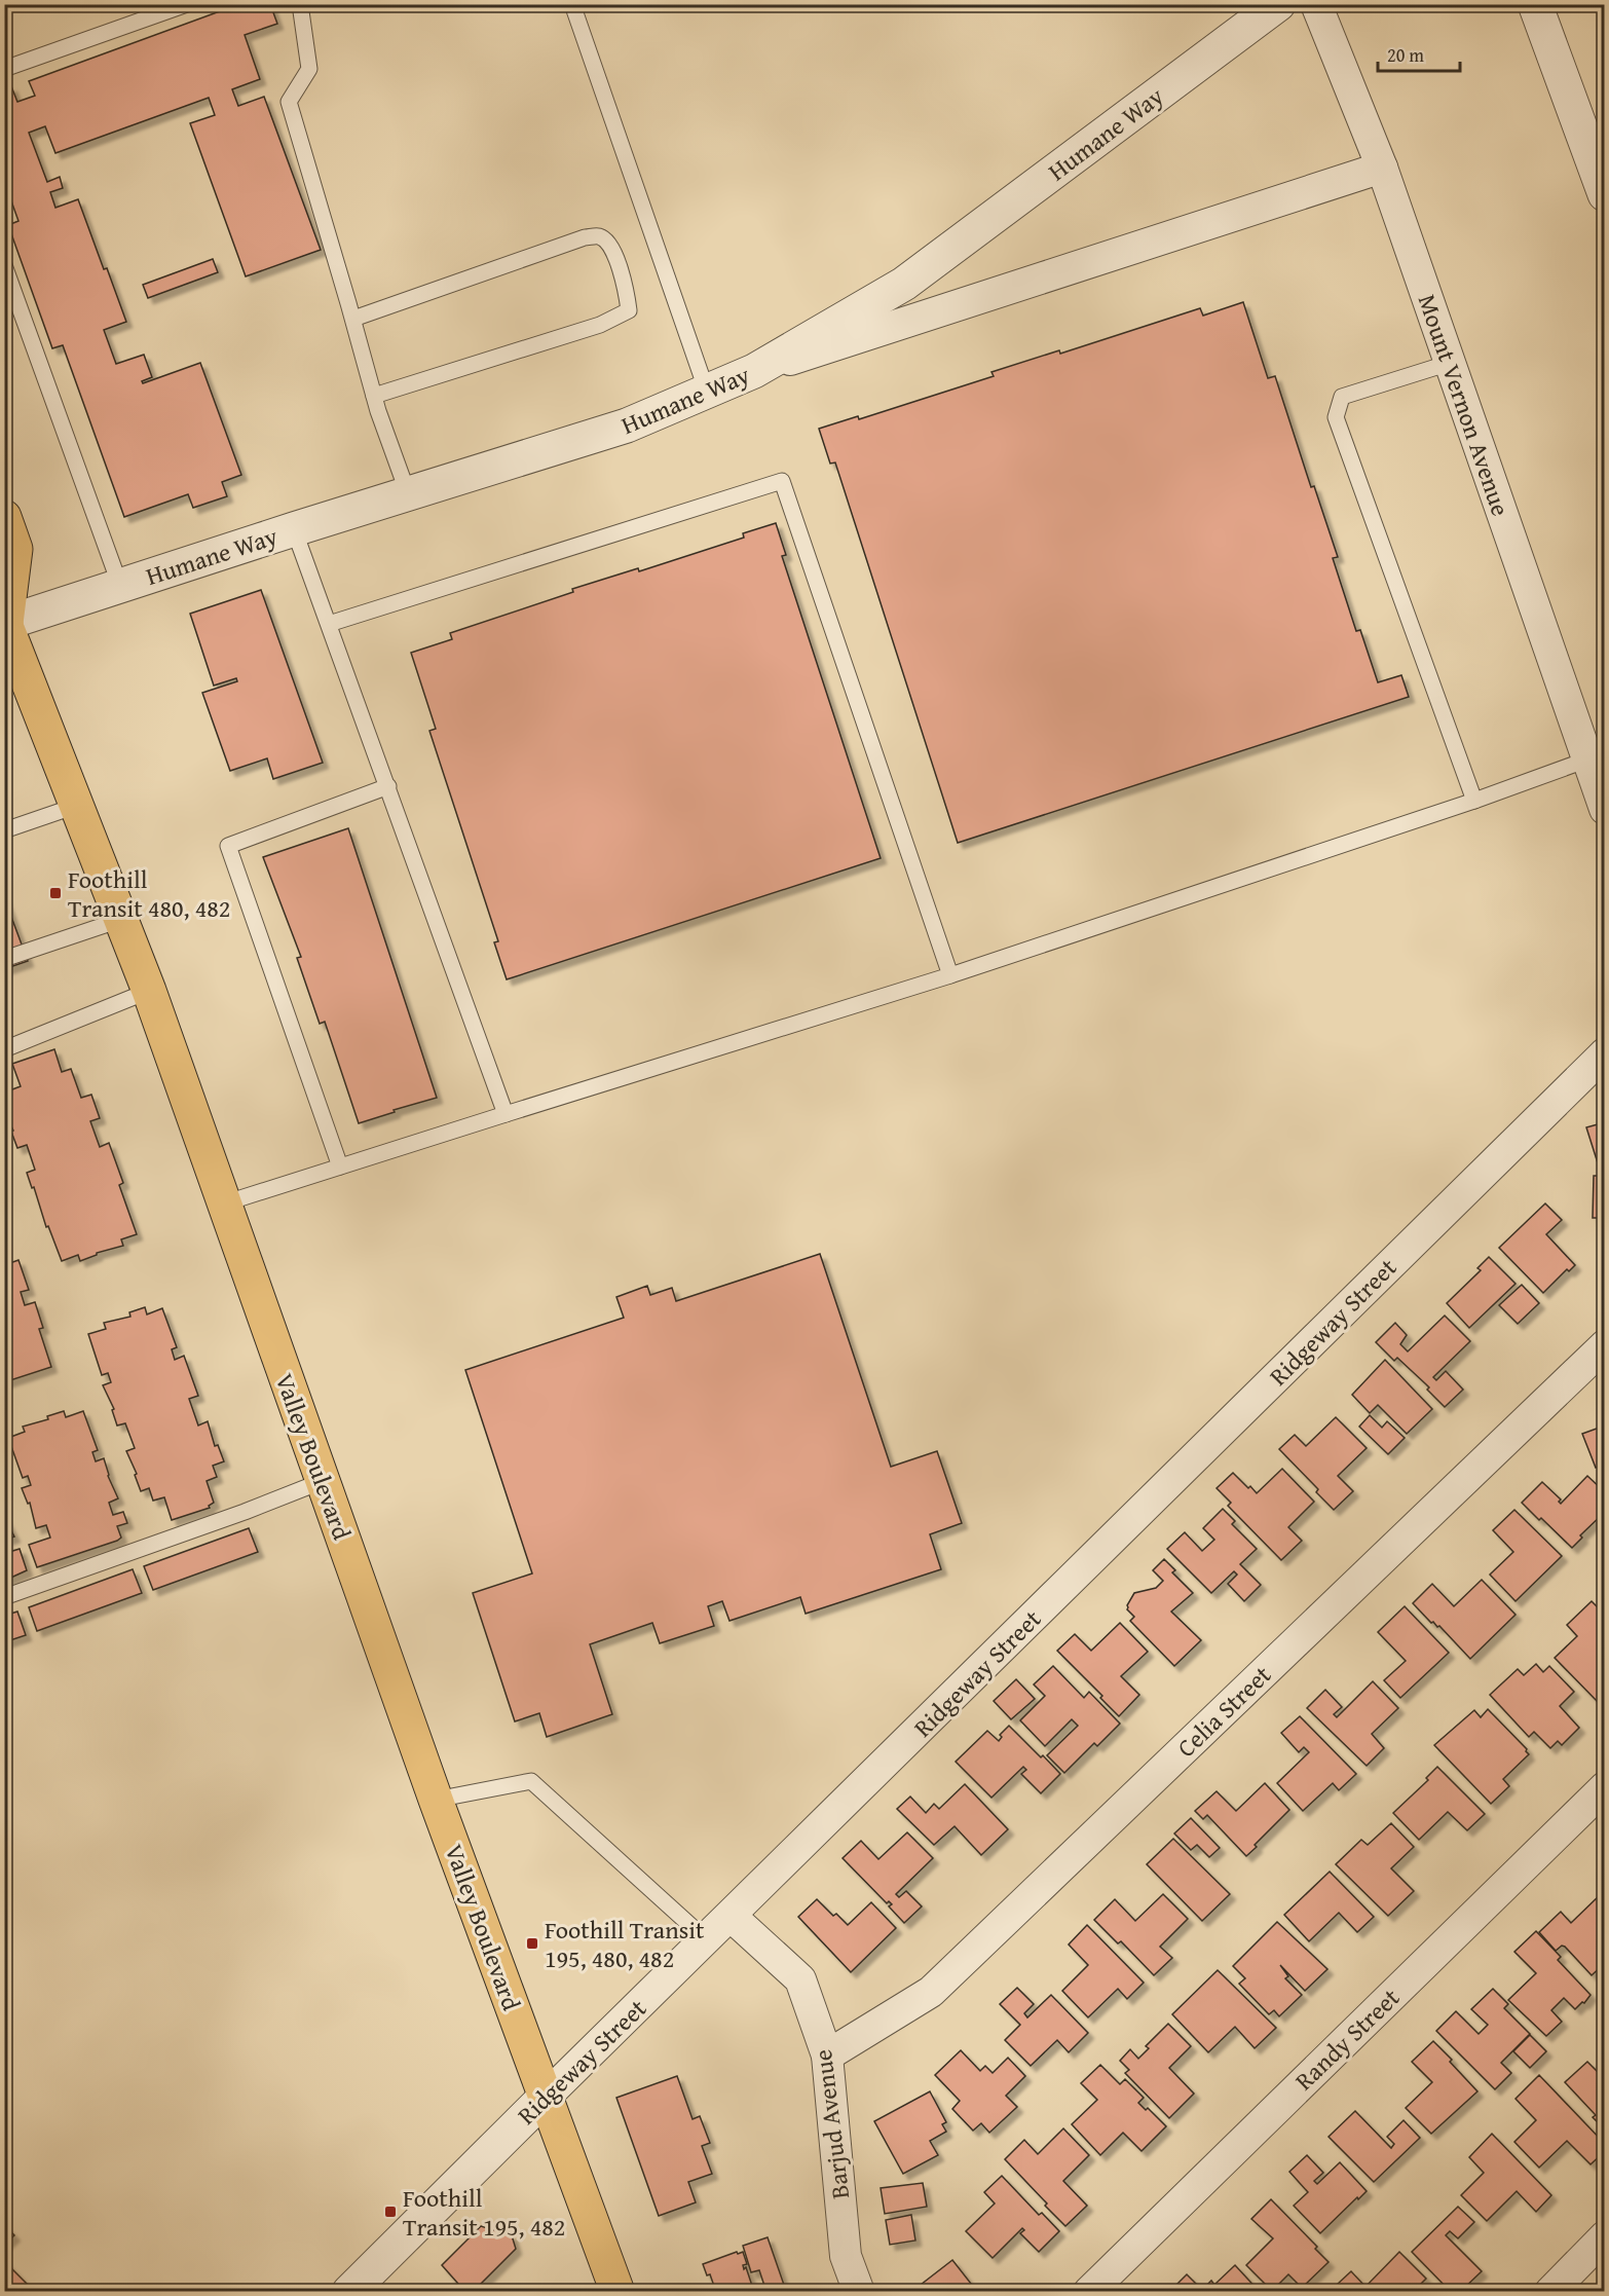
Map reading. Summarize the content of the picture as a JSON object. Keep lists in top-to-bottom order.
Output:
{
  "streets": {
    "main road": ["Valley Boulevard"],
    "street": [
      "Humane Way",
      "Mount Vernon Avenue",
      "Ridgeway Street",
      "Celia Street",
      "Randy Street",
      "Barjud Avenue"
    ]
  },
  "crossings": [
    ["Humane Way", "Valley Boulevard"],
    ["Ridgeway Street", "Valley Boulevard"],
    ["Ridgeway Street", "Barjud Avenue"],
    ["Celia Street", "Barjud Avenue"]
  ],
  "places": {
    "transit": ["Foothill Transit 480, 482", "Foothill Transit 195, 480, 482", "Foothill Transit 195, 482"]
  },
  "scale_bar": "20 m"
}
